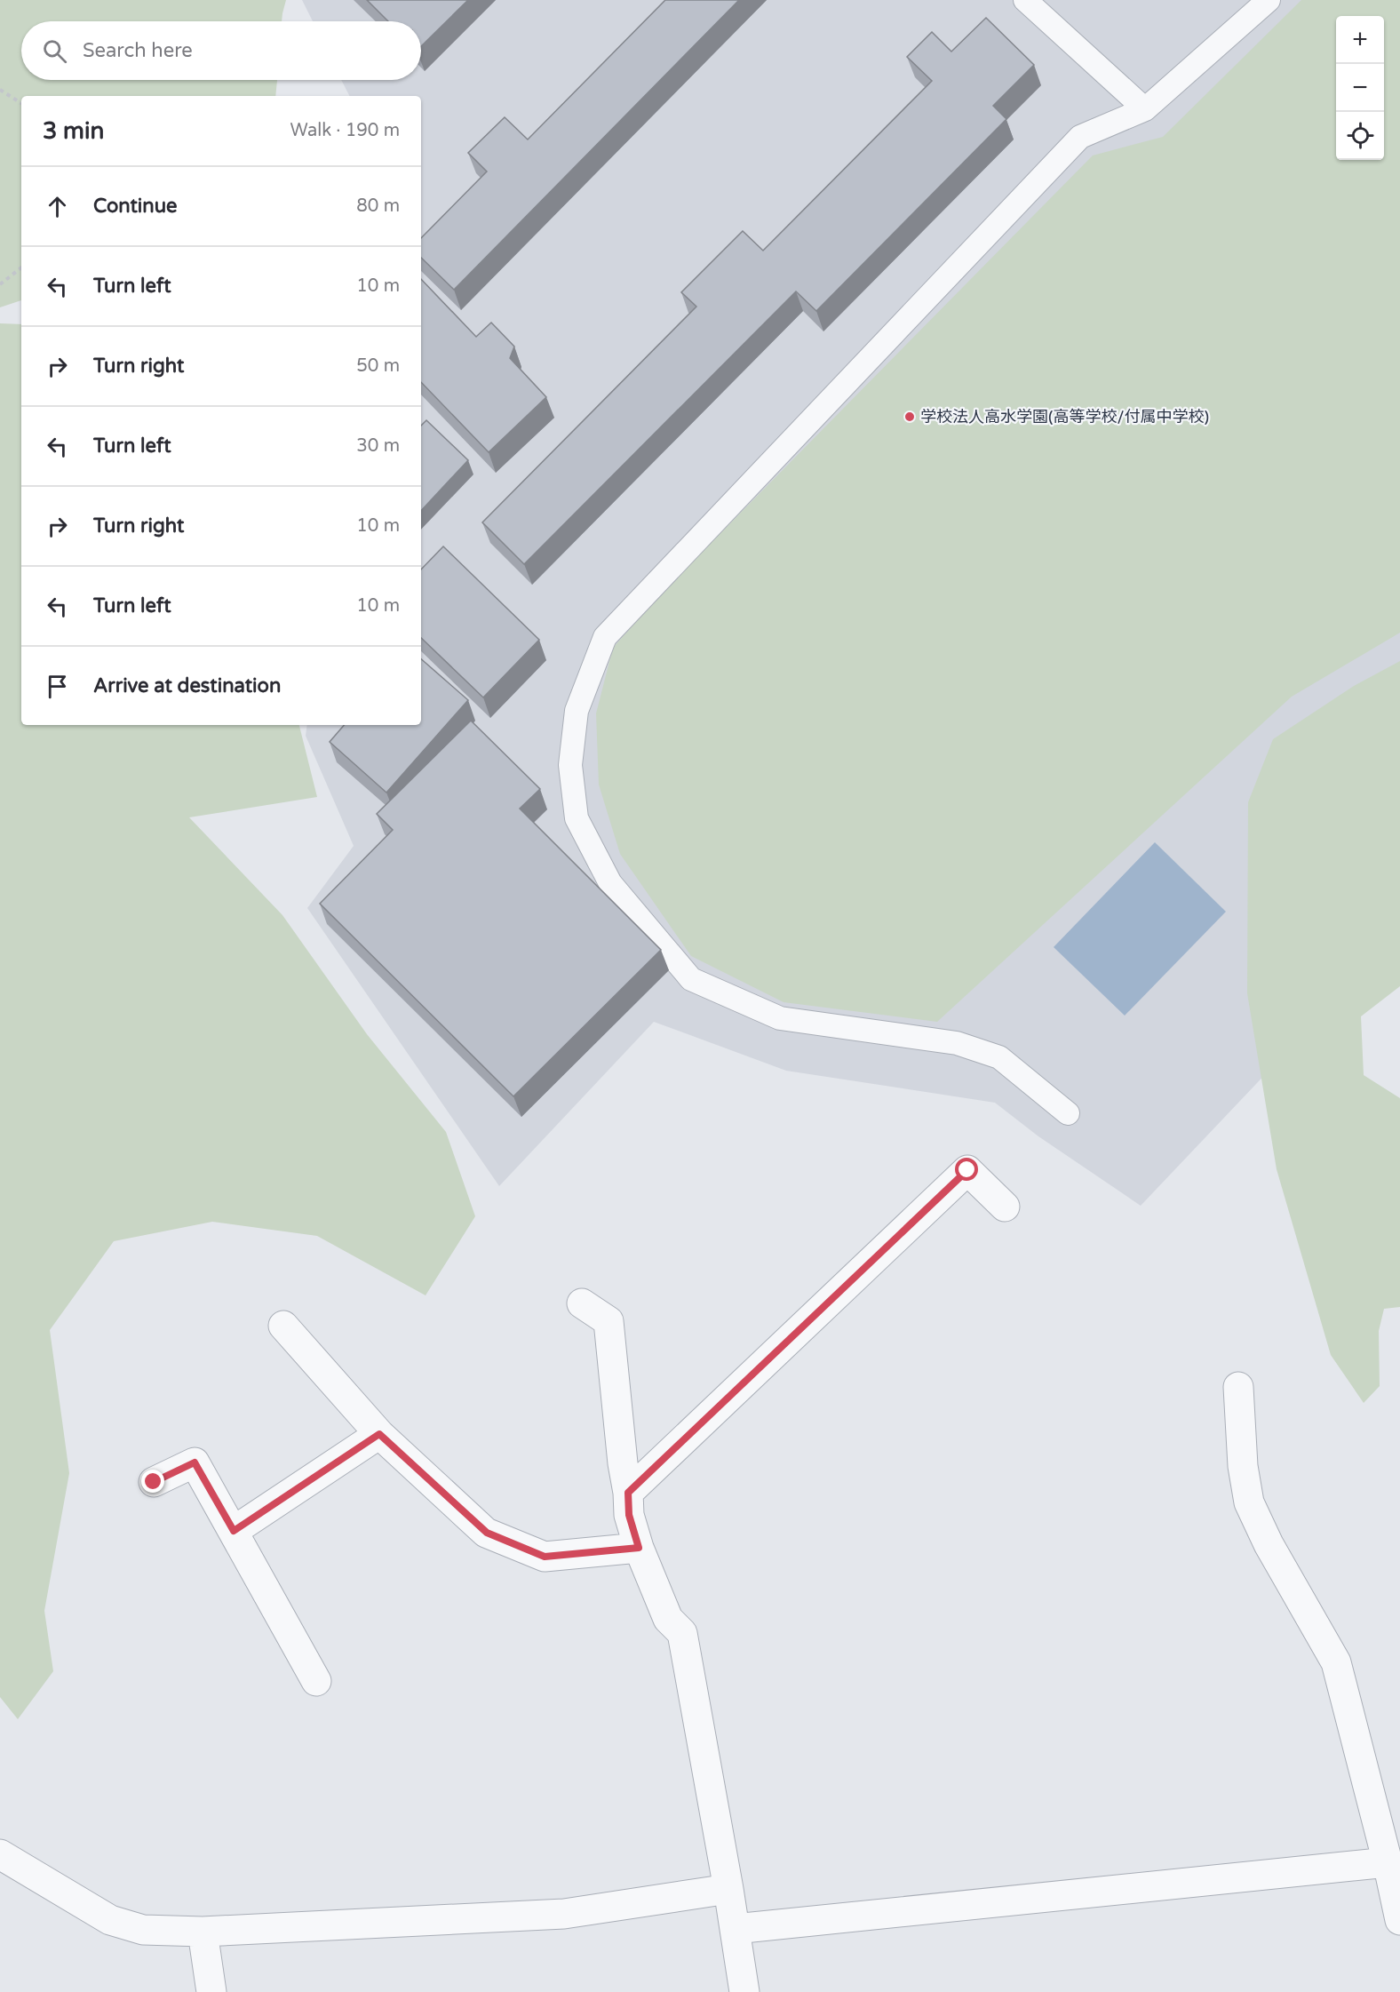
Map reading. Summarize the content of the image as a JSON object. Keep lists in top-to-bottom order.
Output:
{
  "places": ["学校法人高水学園(高等学校/付属中学校)"],
  "page": {
    "map_buttons": ["+", "−"],
    "search": "Search here",
    "heading": ["3 min", "Walk · 190 m"],
    "list": [
      ["Continue", "80 m"],
      ["Turn left", "10 m"],
      ["Turn right", "50 m"],
      ["Turn left", "30 m"],
      ["Turn right", "10 m"],
      ["Turn left", "10 m"],
      "Arrive at destination"
    ]
  }
}
